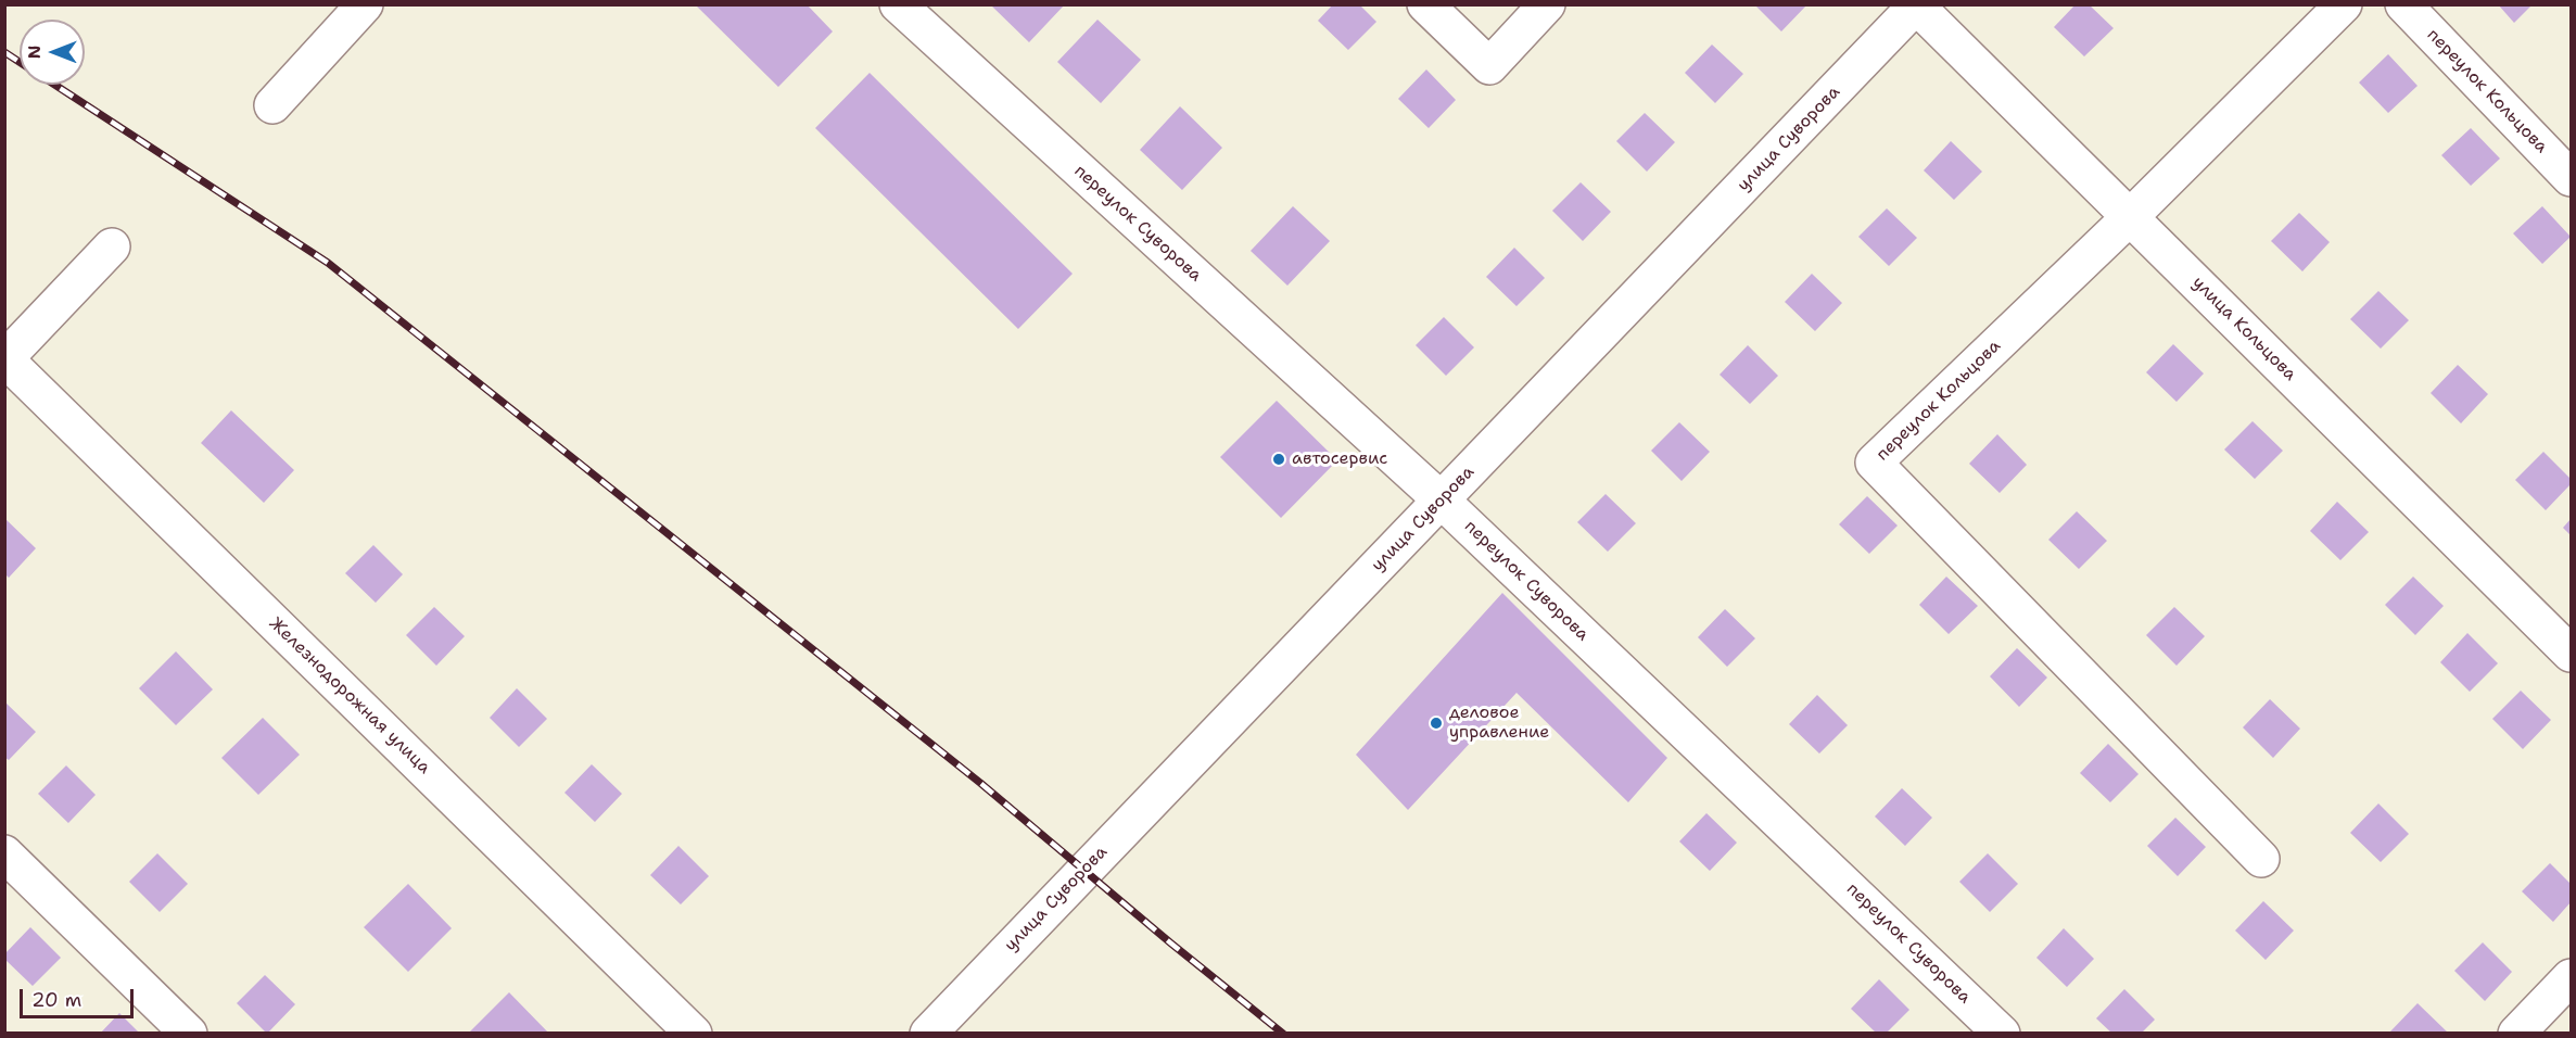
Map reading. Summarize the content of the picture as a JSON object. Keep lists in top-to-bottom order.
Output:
{
  "streets": {
    "street": [
      "переулок Кольцова",
      "улица Суворова",
      "переулок Суворова",
      "улица Кольцова",
      "Железнодорожная улица"
    ]
  },
  "crossings": [
    ["переулок Кольцова", "улица Кольцова"],
    ["улица Суворова", "переулок Суворова"],
    ["улица Суворова", "улица Кольцова"]
  ],
  "places": ["автосервис", "деловое управление"],
  "scale_bar": "20 m",
  "north": "left"
}
